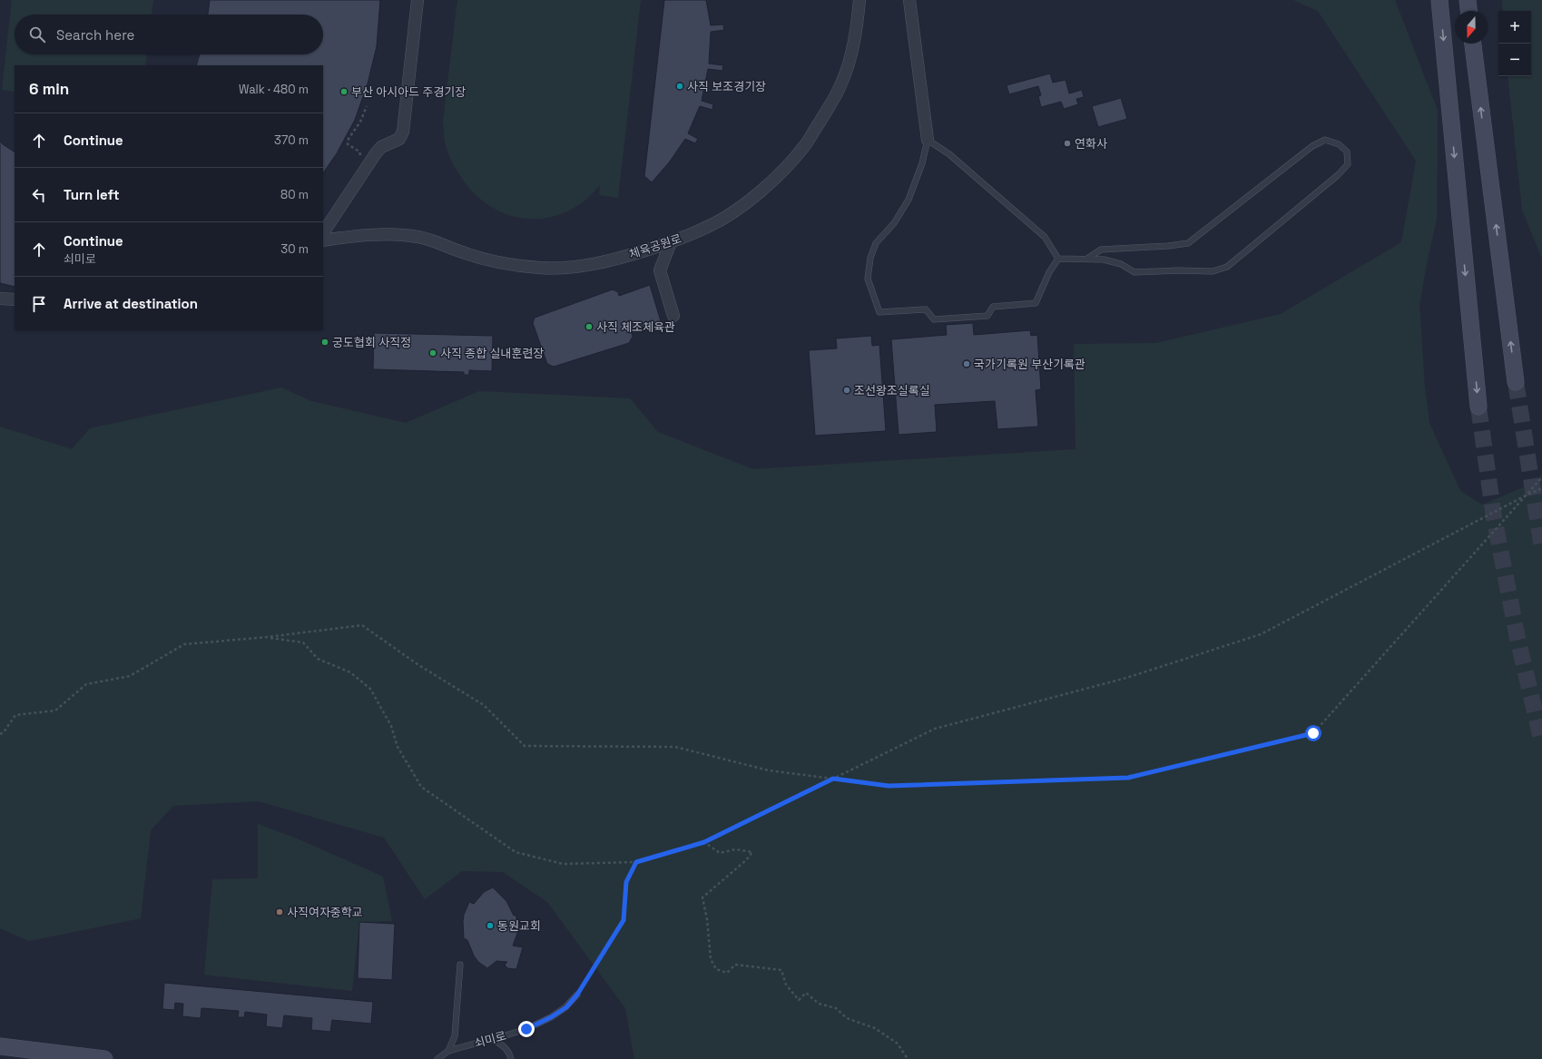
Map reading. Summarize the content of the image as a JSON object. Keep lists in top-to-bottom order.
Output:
{
  "streets": {
    "street": ["체육공원로"],
    "lane": ["쇠미로"]
  },
  "places": [
    "사직 보조경기장",
    "부산 아시아드 주경기장",
    "연화사",
    "사직 체조체육관",
    "궁도협회 사직정",
    "사직 종합 실내훈련장",
    "국가기록원 부산기록관",
    "조선왕조실록실",
    "사직여자중학교",
    "동원교회"
  ],
  "north": "bottom",
  "page": {
    "map_buttons": ["+", "−"],
    "search": "Search here",
    "heading": ["6 min", "Walk · 480 m"],
    "list": [
      ["Continue", "370 m"],
      ["Turn left", "80 m"],
      ["Continue", "쇠미로", "30 m"],
      "Arrive at destination"
    ]
  }
}
